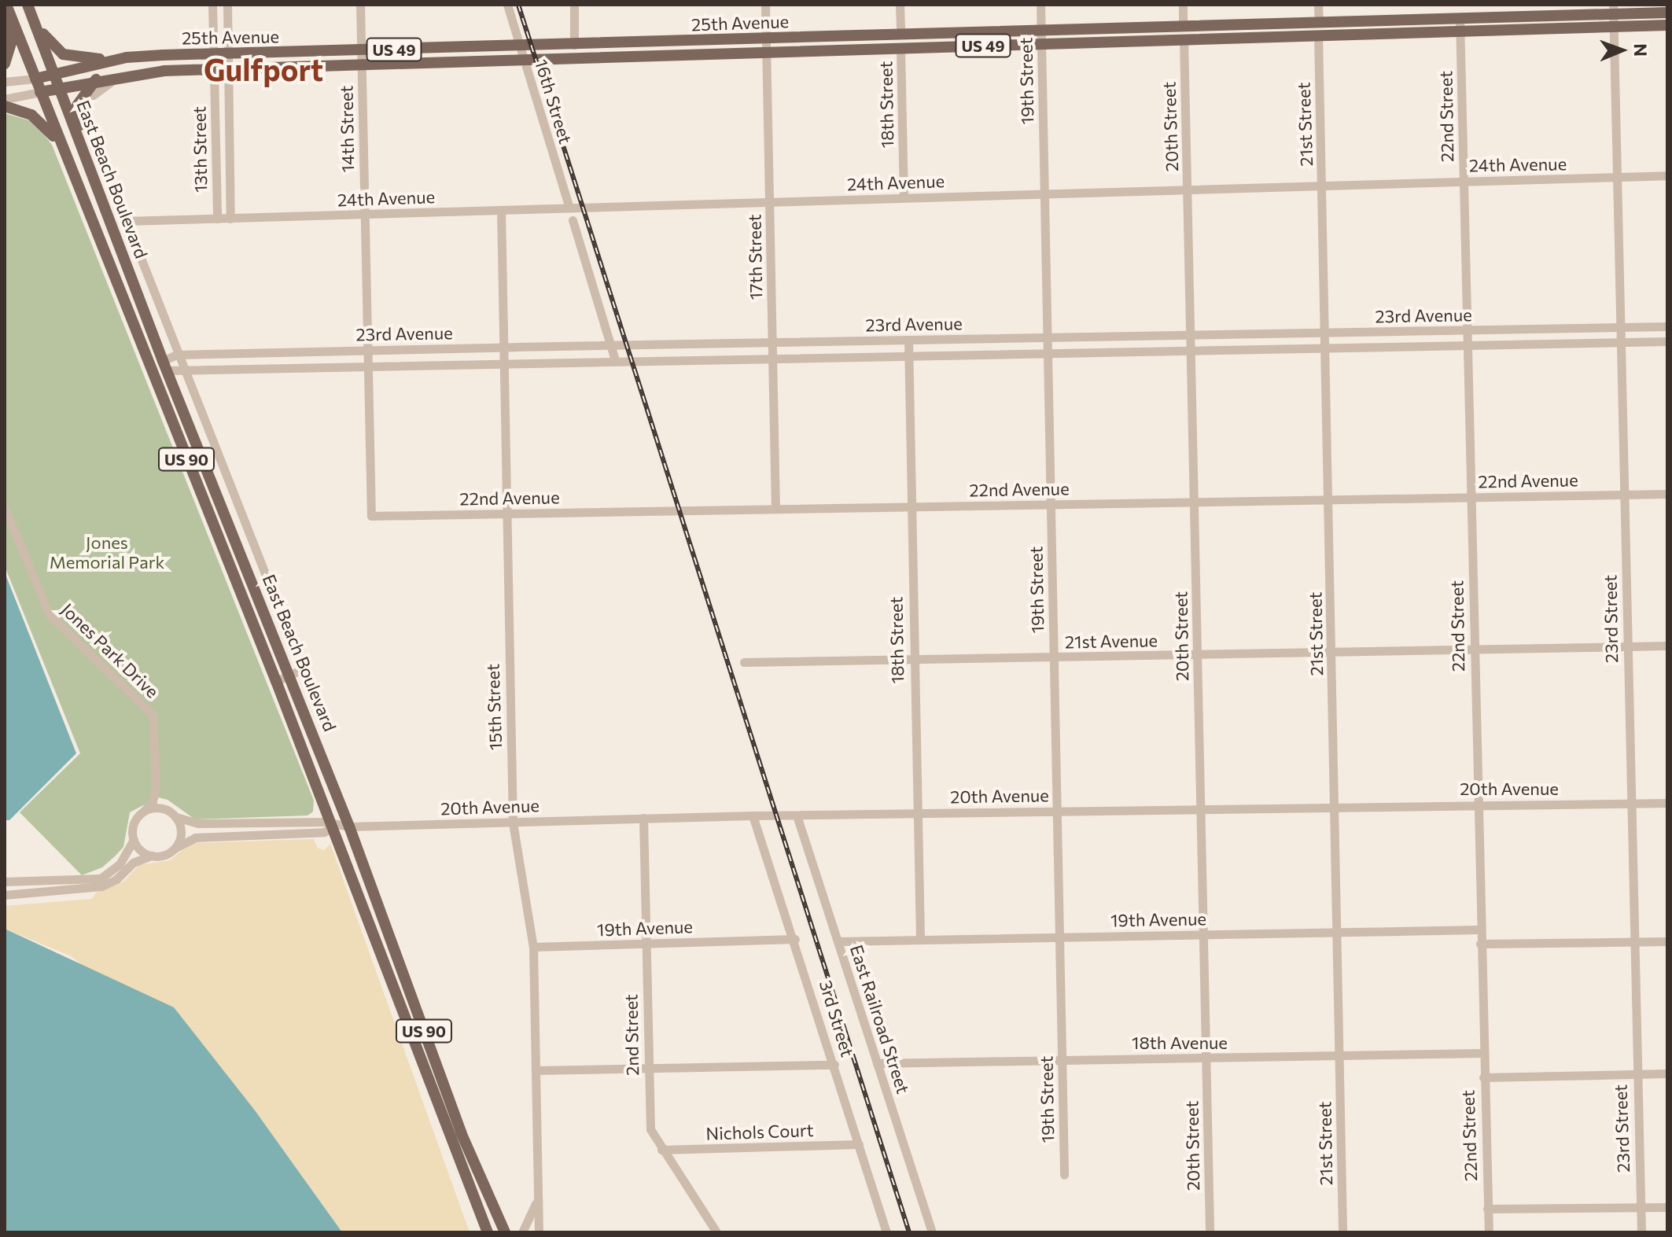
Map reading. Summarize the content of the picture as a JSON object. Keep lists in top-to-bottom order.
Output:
{
  "streets": {
    "main road": [
      "25th Avenue",
      "US 49",
      "East Beach Boulevard",
      "US 90"
    ],
    "street": [
      "19th Street",
      "16th Street",
      "18th Street",
      "22nd Street",
      "21st Street",
      "20th Street",
      "14th Street",
      "13th Street",
      "24th Avenue",
      "17th Street",
      "23rd Avenue",
      "22nd Avenue",
      "23rd Street",
      "21st Avenue",
      "Jones Park Drive",
      "15th Street",
      "20th Avenue",
      "19th Avenue",
      "3rd Street",
      "East Railroad Street",
      "2nd Street",
      "18th Avenue",
      "Nichols Court"
    ]
  },
  "crossings": [
    ["25th Avenue", "US 49"],
    ["25th Avenue", "19th Street"],
    ["25th Avenue", "16th Street"],
    ["25th Avenue", "18th Street"],
    ["25th Avenue", "22nd Street"],
    ["25th Avenue", "21st Street"],
    ["25th Avenue", "20th Street"],
    ["25th Avenue", "14th Street"],
    ["25th Avenue", "13th Street"],
    ["25th Avenue", "17th Street"],
    ["25th Avenue", "23rd Street"],
    ["US 49", "East Beach Boulevard"],
    ["US 49", "US 90"],
    ["19th Street", "24th Avenue"],
    ["19th Street", "23rd Avenue"],
    ["19th Street", "22nd Avenue"],
    ["19th Street", "21st Avenue"],
    ["19th Street", "20th Avenue"],
    ["19th Street", "19th Avenue"],
    ["19th Street", "18th Avenue"],
    ["16th Street", "24th Avenue"],
    ["18th Street", "24th Avenue"],
    ["18th Street", "23rd Avenue"],
    ["18th Street", "22nd Avenue"],
    ["18th Street", "21st Avenue"],
    ["18th Street", "20th Avenue"],
    ["18th Street", "19th Avenue"],
    ["22nd Street", "24th Avenue"],
    ["22nd Street", "23rd Avenue"],
    ["22nd Street", "22nd Avenue"],
    ["22nd Street", "21st Avenue"],
    ["22nd Street", "20th Avenue"],
    ["22nd Street", "19th Avenue"],
    ["22nd Street", "18th Avenue"],
    ["21st Street", "24th Avenue"],
    ["21st Street", "23rd Avenue"],
    ["21st Street", "22nd Avenue"],
    ["21st Street", "21st Avenue"],
    ["21st Street", "20th Avenue"],
    ["21st Street", "19th Avenue"],
    ["21st Street", "18th Avenue"],
    ["20th Street", "24th Avenue"],
    ["20th Street", "23rd Avenue"],
    ["20th Street", "22nd Avenue"],
    ["20th Street", "21st Avenue"],
    ["20th Street", "20th Avenue"],
    ["20th Street", "19th Avenue"],
    ["20th Street", "18th Avenue"],
    ["14th Street", "24th Avenue"],
    ["14th Street", "23rd Avenue"],
    ["14th Street", "22nd Avenue"],
    ["13th Street", "24th Avenue"],
    ["24th Avenue", "17th Street"],
    ["24th Avenue", "23rd Street"],
    ["24th Avenue", "15th Street"],
    ["East Beach Boulevard", "23rd Avenue"],
    ["East Beach Boulevard", "US 90"],
    ["East Beach Boulevard", "20th Avenue"],
    ["17th Street", "23rd Avenue"],
    ["17th Street", "22nd Avenue"],
    ["23rd Avenue", "23rd Street"],
    ["23rd Avenue", "15th Street"],
    ["22nd Avenue", "23rd Street"],
    ["22nd Avenue", "15th Street"],
    ["23rd Street", "21st Avenue"],
    ["23rd Street", "20th Avenue"],
    ["15th Street", "20th Avenue"],
    ["15th Street", "19th Avenue"],
    ["20th Avenue", "3rd Street"],
    ["20th Avenue", "East Railroad Street"],
    ["20th Avenue", "2nd Street"],
    ["19th Avenue", "3rd Street"],
    ["19th Avenue", "East Railroad Street"],
    ["19th Avenue", "2nd Street"],
    ["3rd Street", "Nichols Court"],
    ["East Railroad Street", "18th Avenue"],
    ["2nd Street", "Nichols Court"]
  ],
  "districts": ["Gulfport"],
  "parks": ["Jones Memorial Park"],
  "north": "right"
}
